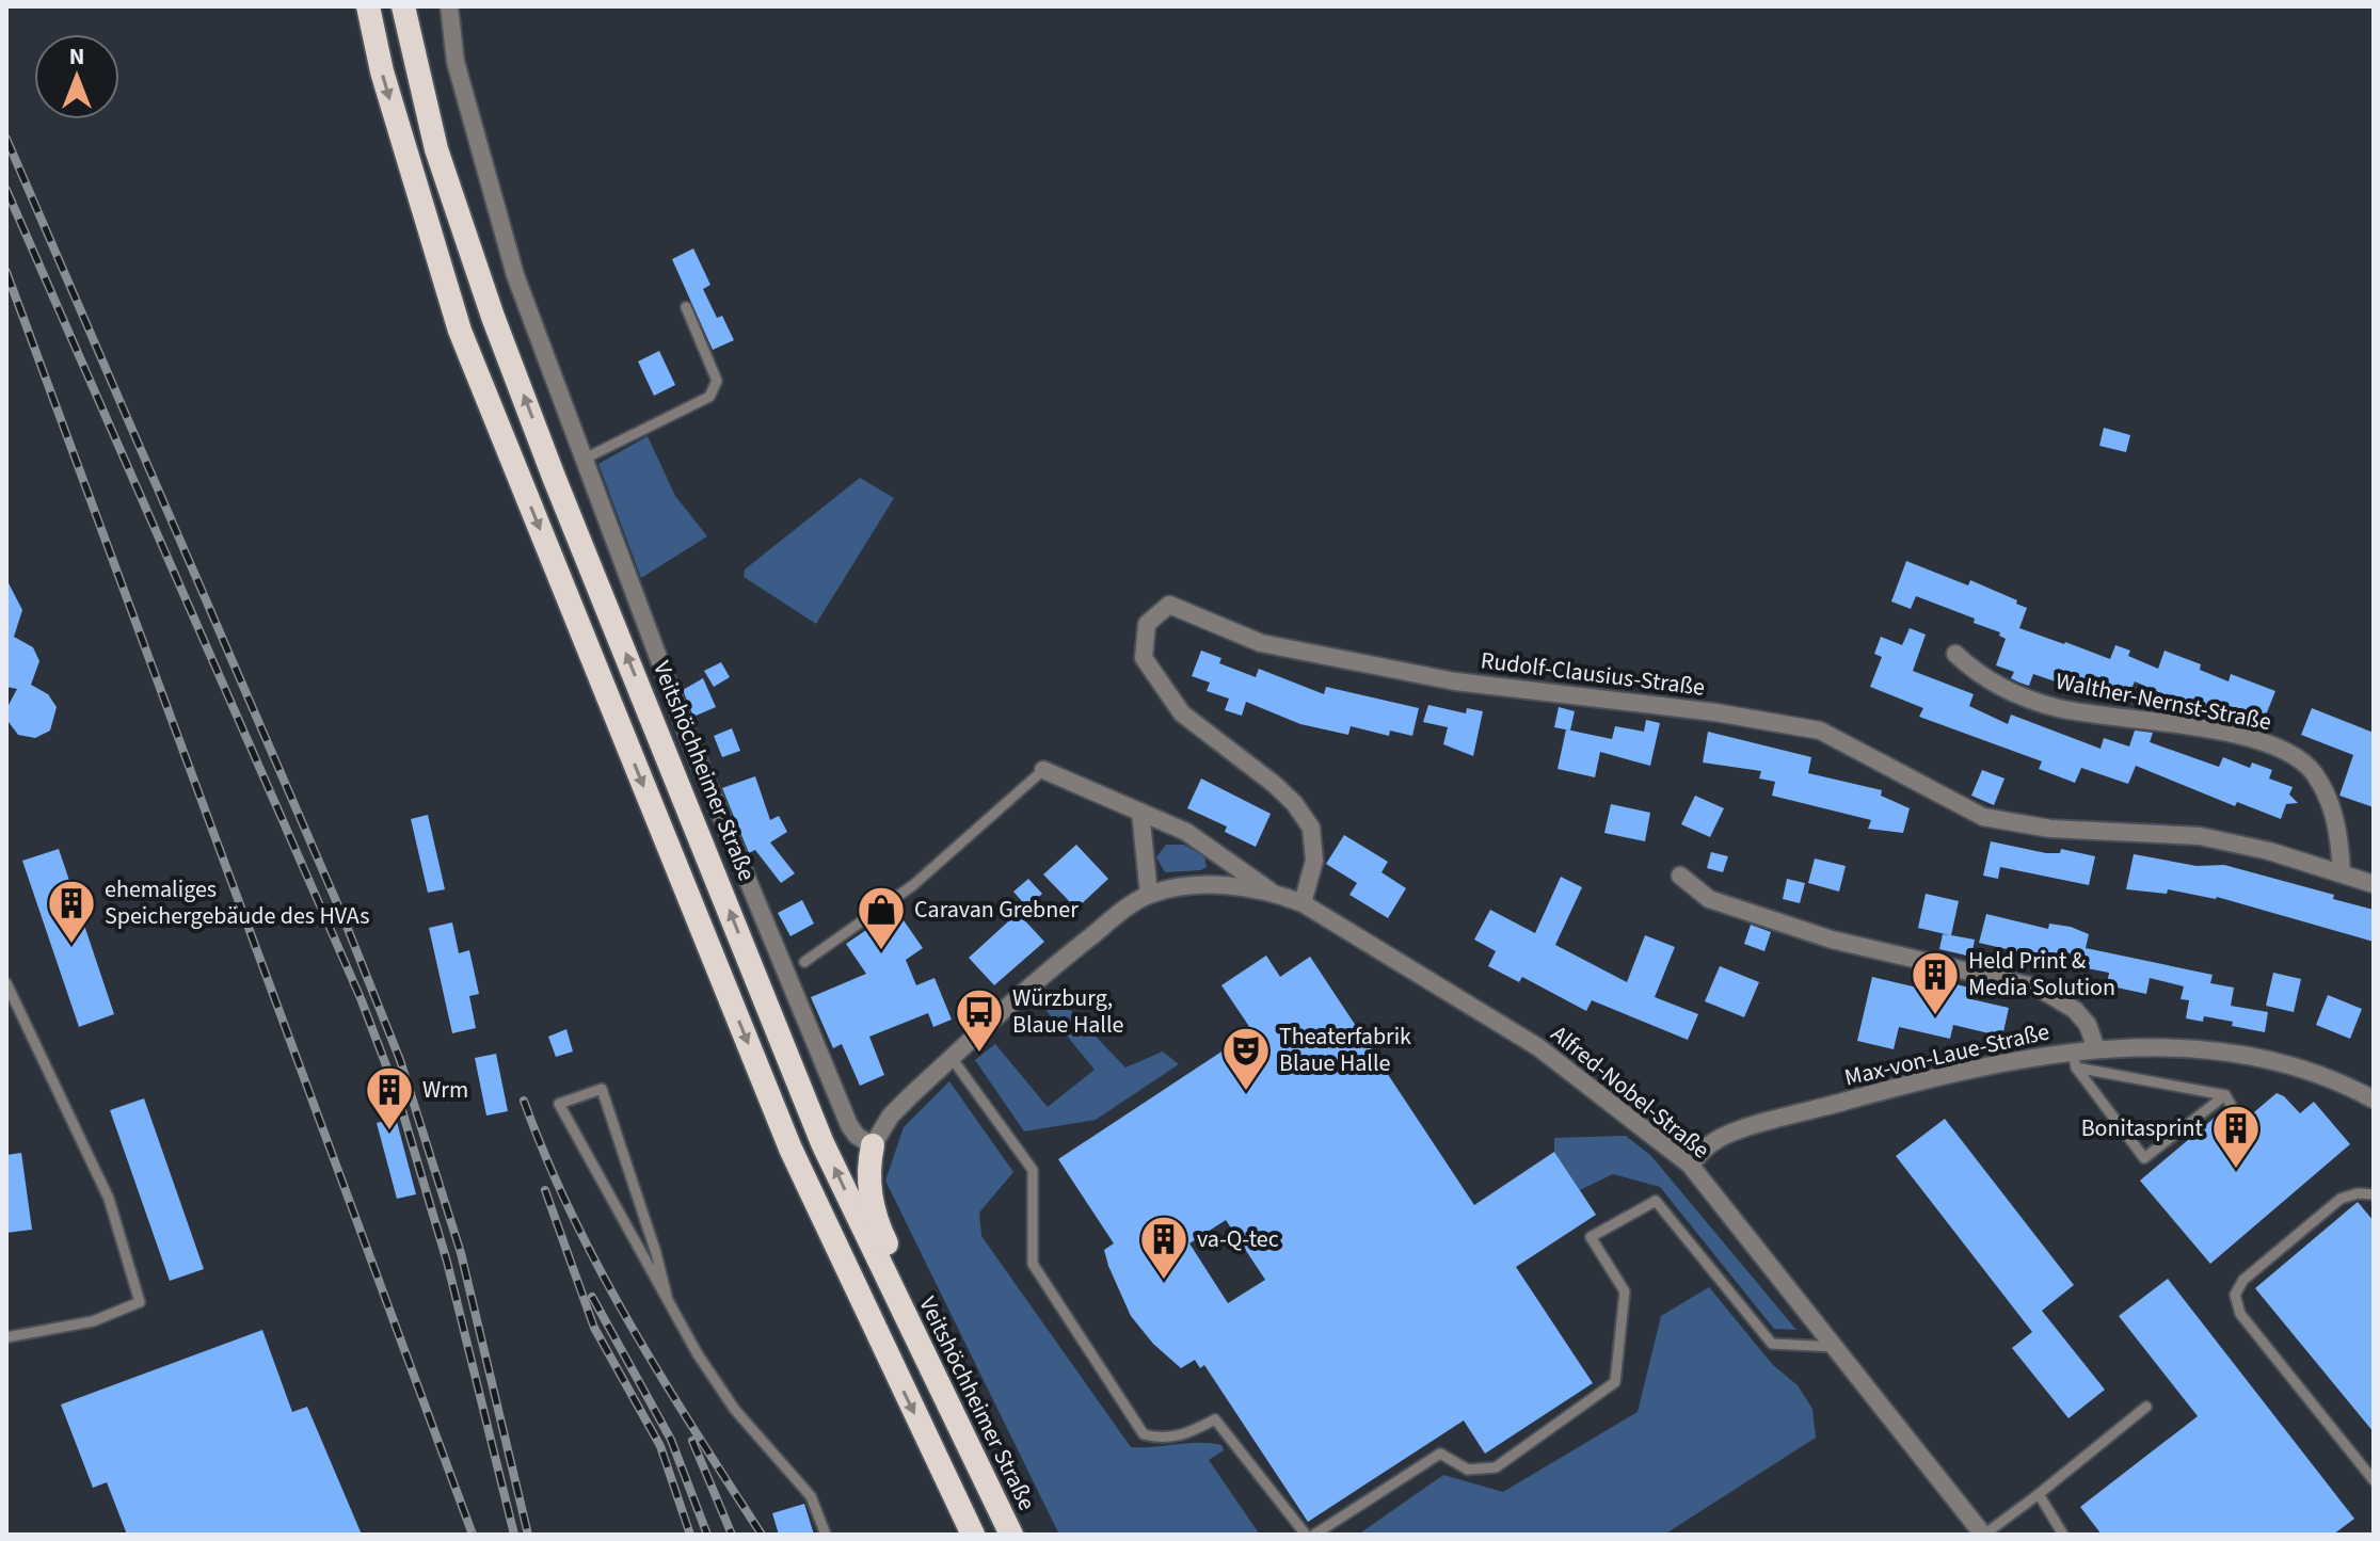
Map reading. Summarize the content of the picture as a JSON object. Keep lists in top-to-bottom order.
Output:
{
  "streets": {
    "highway": ["Veitshöchheimer Straße"],
    "street": [
      "Rudolf-Clausius-Straße",
      "Walther-Nernst-Straße",
      "Max-von-Laue-Straße",
      "Alfred-Nobel-Straße"
    ]
  },
  "crossings": [
    ["Rudolf-Clausius-Straße", "Walther-Nernst-Straße"],
    ["Rudolf-Clausius-Straße", "Alfred-Nobel-Straße"],
    ["Veitshöchheimer Straße", "Alfred-Nobel-Straße"],
    ["Max-von-Laue-Straße", "Alfred-Nobel-Straße"]
  ],
  "places": {
    "building": [
      "ehemaliges Speichergebäude des HVAs",
      "Held Print & Media Solution",
      "Wrm",
      "Bonitasprint",
      "va-Q-tec"
    ],
    "shop": ["Caravan Grebner"],
    "bus stop": ["Würzburg, Blaue Halle"],
    "theatre": ["Theaterfabrik Blaue Halle"]
  },
  "north": "top"
}
